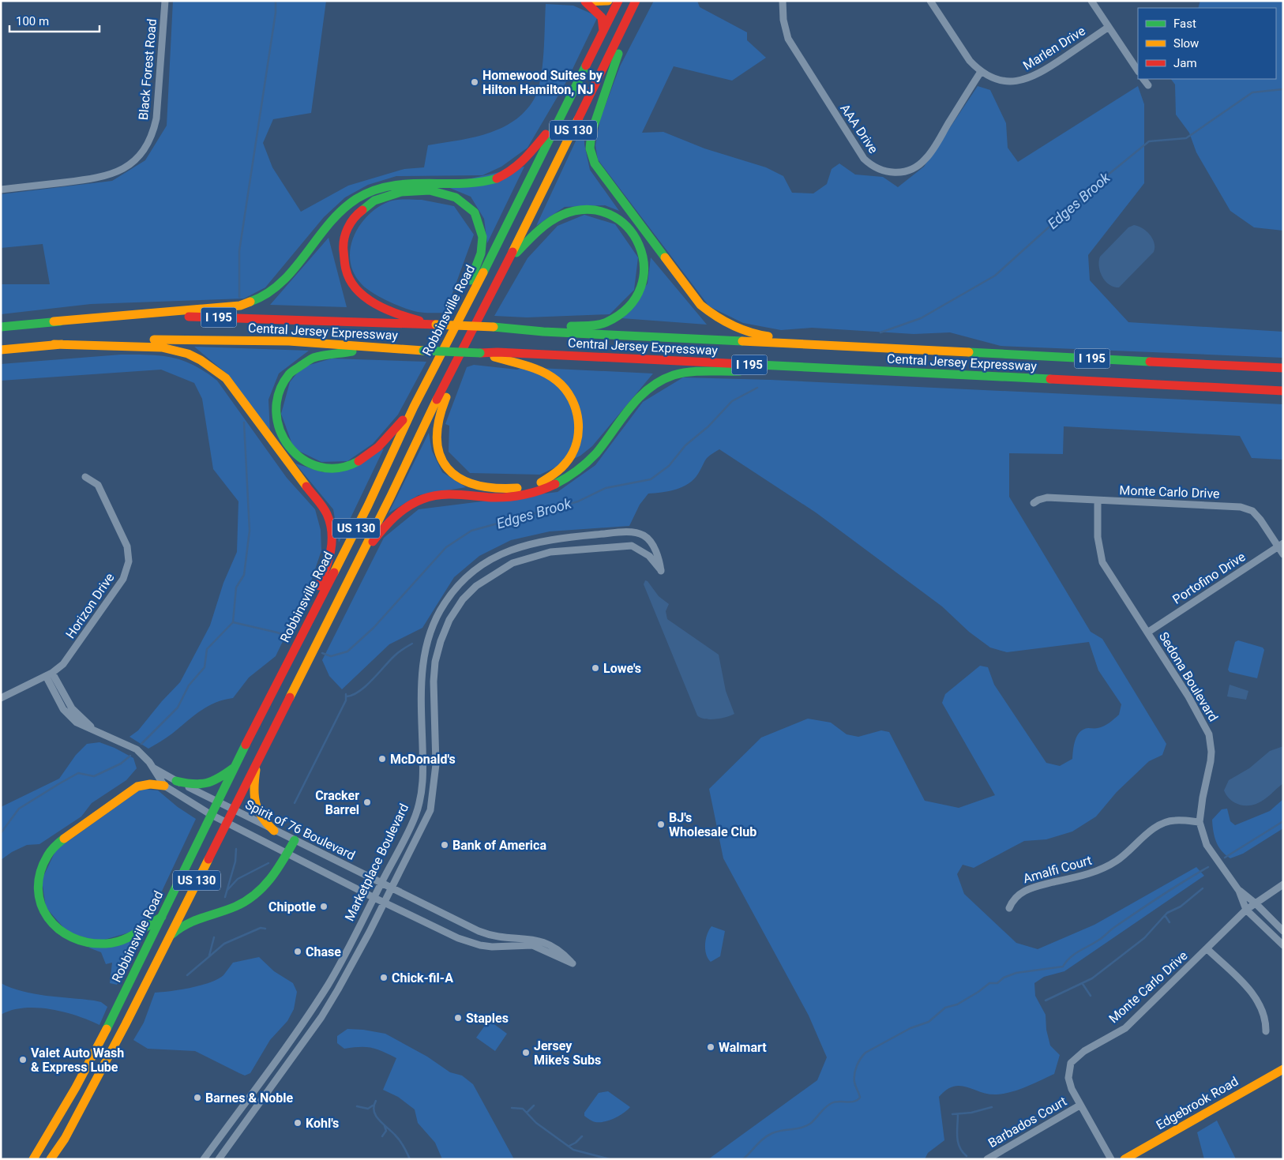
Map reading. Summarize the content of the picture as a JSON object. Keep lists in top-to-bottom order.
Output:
{
  "streets": {
    "main road": [
      "US 130",
      "Robbinsville Road",
      "I 195",
      "Central Jersey Expressway",
      "Edgebrook Road"
    ],
    "street": [
      "Marlen Drive",
      "Black Forest Road",
      "AAA Drive",
      "Monte Carlo Drive",
      "Portofino Drive",
      "Horizon Drive",
      "Sedona Boulevard",
      "Spirit of 76 Boulevard",
      "Marketplace Boulevard",
      "Amalfi Court",
      "Barbados Court"
    ]
  },
  "crossings": [
    ["Marlen Drive", "AAA Drive"],
    ["US 130", "Spirit of 76 Boulevard"],
    ["Robbinsville Road", "Spirit of 76 Boulevard"],
    ["Monte Carlo Drive", "Portofino Drive"],
    ["Monte Carlo Drive", "Sedona Boulevard"],
    ["Monte Carlo Drive", "Barbados Court"],
    ["Portofino Drive", "Sedona Boulevard"],
    ["Sedona Boulevard", "Amalfi Court"],
    ["Spirit of 76 Boulevard", "Marketplace Boulevard"]
  ],
  "water": ["Edges Brook"],
  "places": [
    "Homewood Suites by Hilton Hamilton, NJ",
    "Lowe's",
    "McDonald's",
    "Cracker Barrel",
    "BJ's Wholesale Club",
    "Bank of America",
    "Chipotle",
    "Chase",
    "Chick-fil-A",
    "Staples",
    "Walmart",
    "Jersey Mike's Subs",
    "Valet Auto Wash & Express Lube",
    "Barnes & Noble",
    "Kohl's"
  ],
  "legend": ["Fast", "Slow", "Jam"],
  "scale_bar": "100 m"
}
